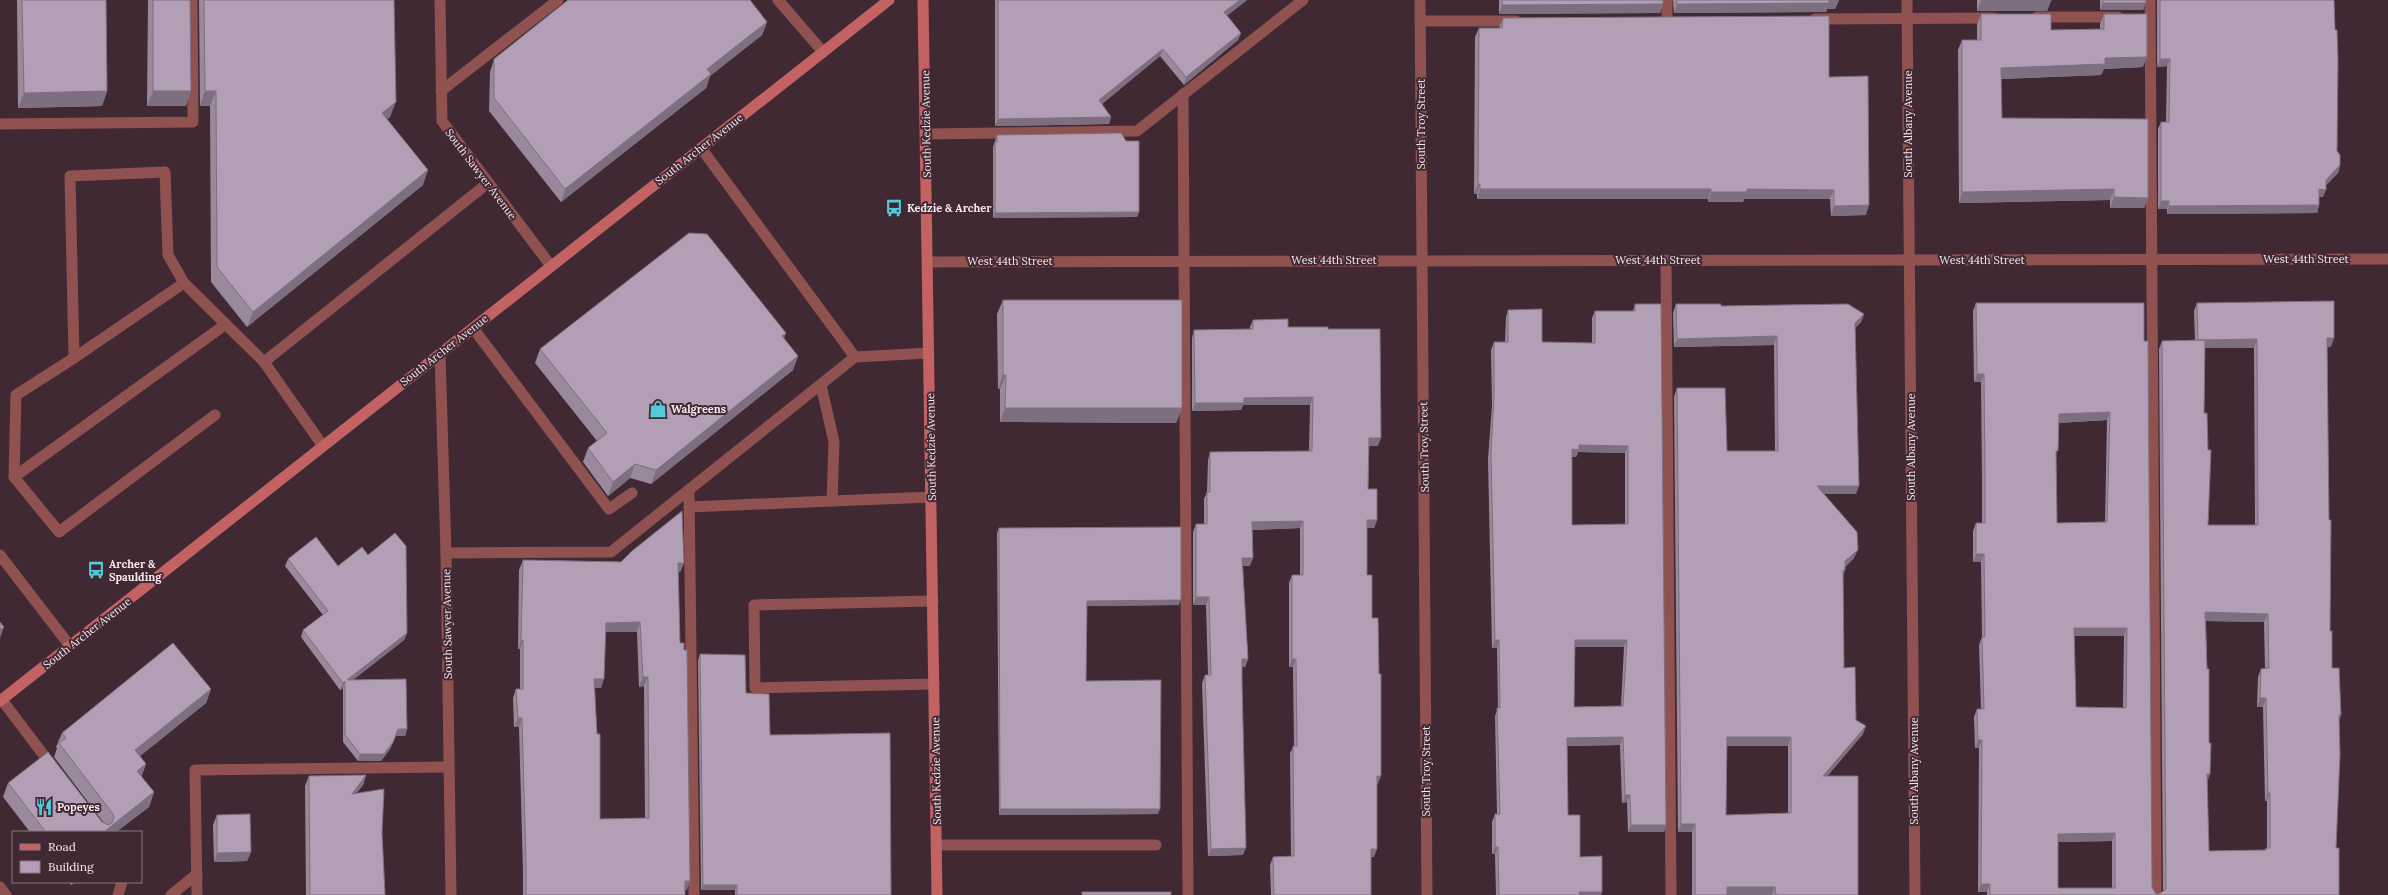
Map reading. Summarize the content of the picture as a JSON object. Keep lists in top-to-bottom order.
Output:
{
  "streets": {
    "main road": ["South Kedzie Avenue", "South Archer Avenue"],
    "street": [
      "South Troy Street",
      "South Albany Avenue",
      "South Sawyer Avenue",
      "West 44th Street"
    ]
  },
  "crossings": [
    ["South Kedzie Avenue", "West 44th Street"],
    ["South Troy Street", "West 44th Street"],
    ["South Albany Avenue", "West 44th Street"],
    ["South Archer Avenue", "South Sawyer Avenue"]
  ],
  "places": {
    "bus stop": ["Kedzie & Archer", "Archer & Spaulding"],
    "shop": ["Walgreens"],
    "restaurant": ["Popeyes"]
  },
  "legend": ["Road", "Building"]
}
